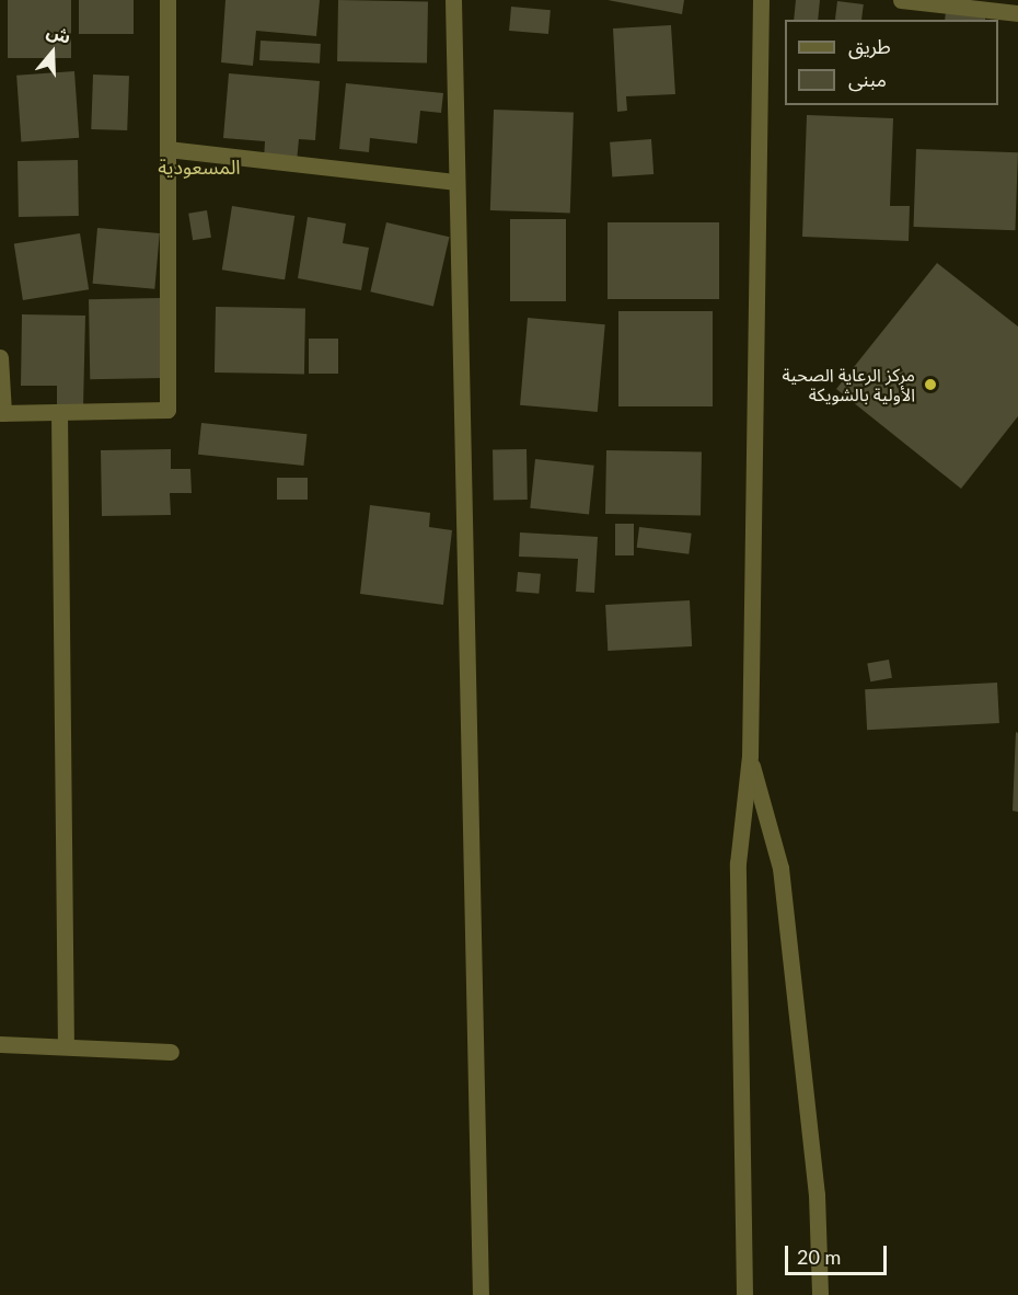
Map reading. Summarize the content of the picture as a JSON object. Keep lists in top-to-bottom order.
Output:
{
  "districts": ["المسعودية"],
  "places": ["مركز الرعاية الصحية الأولية بالشويكة"],
  "legend": ["طريق", "مبنى"],
  "scale_bar": "20 m",
  "north": "top"
}
